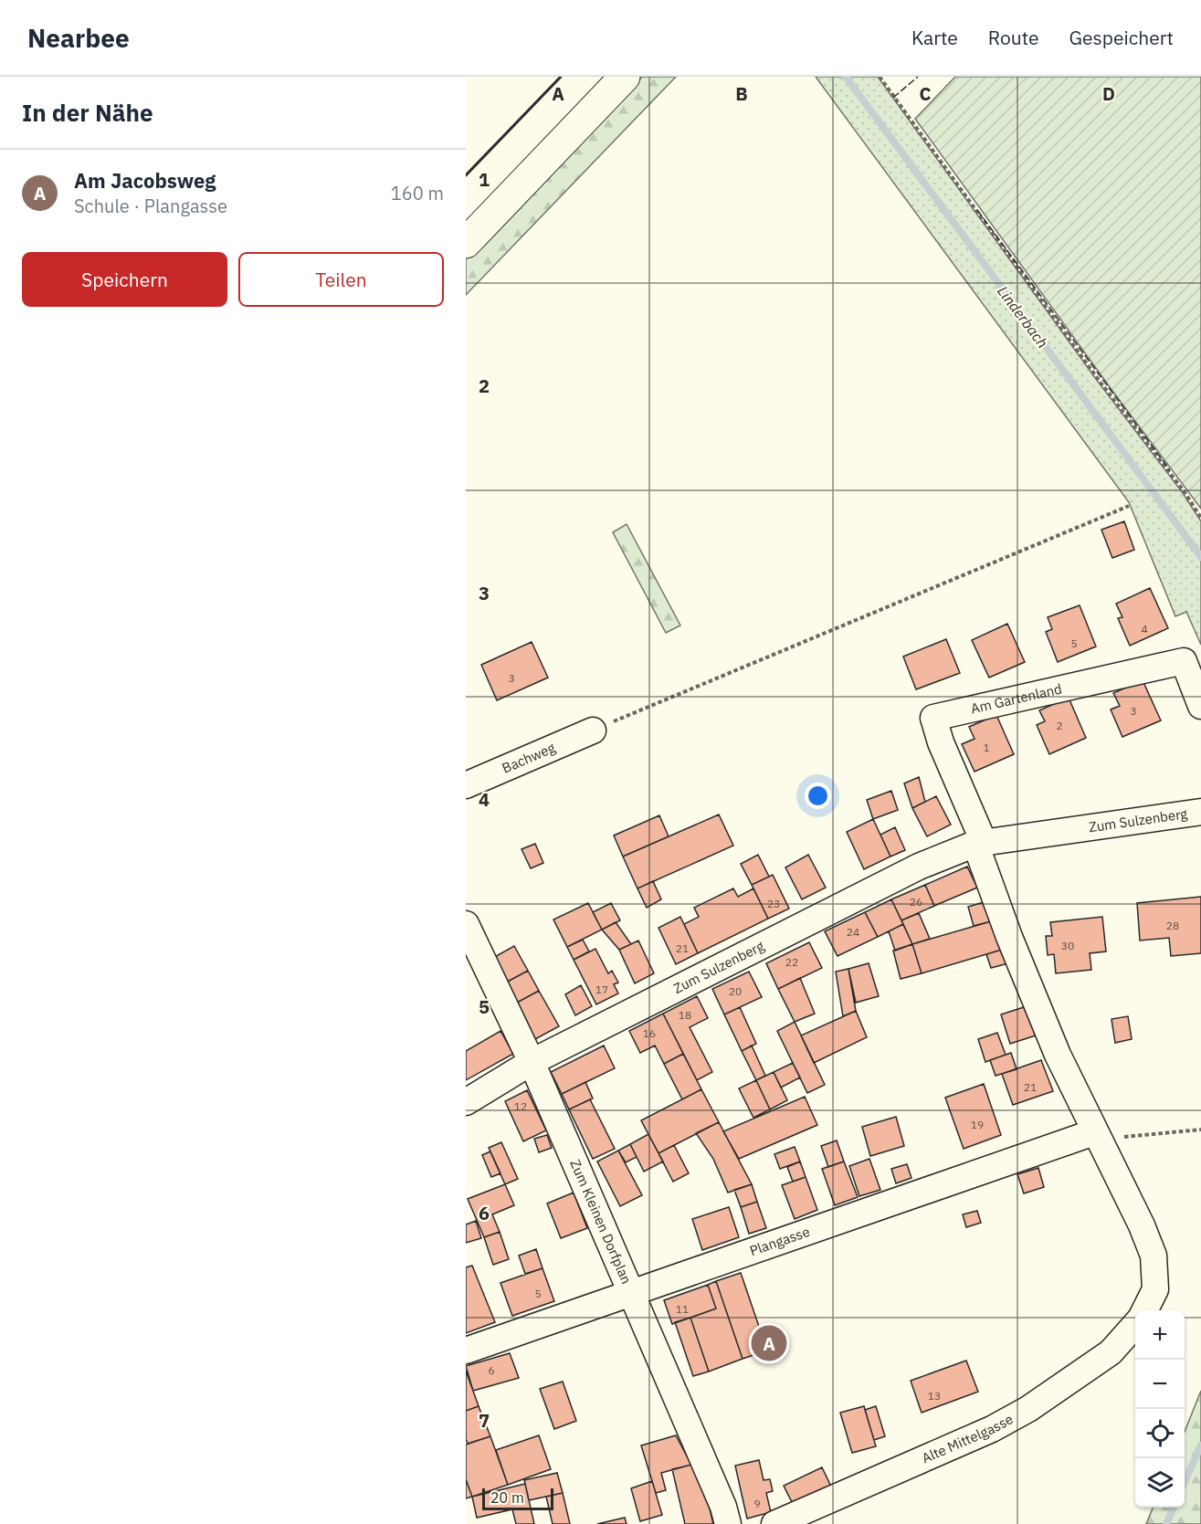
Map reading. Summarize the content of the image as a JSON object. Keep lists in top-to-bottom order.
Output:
{
  "streets": {
    "street": [
      "Am Gartenland",
      "Bachweg",
      "Zum Sulzenberg",
      "Zum Kleinen Dorfplan",
      "Plangasse",
      "Alte Mittelgasse"
    ]
  },
  "crossings": [
    ["Am Gartenland", "Zum Sulzenberg"],
    ["Zum Sulzenberg", "Zum Kleinen Dorfplan"],
    ["Zum Kleinen Dorfplan", "Plangasse"]
  ],
  "water": ["Linderbach"],
  "house_numbers": [
    "4",
    "5",
    "3",
    "3",
    "2",
    "1",
    "26",
    "23",
    "28",
    "24",
    "30",
    "21",
    "22",
    "17",
    "20",
    "18",
    "16",
    "21",
    "12",
    "19",
    "5",
    "11",
    "6",
    "13",
    "9"
  ],
  "scale_bar": "20 m",
  "page": {
    "header": "Nearbee",
    "nav": ["Karte", "Route", "Gespeichert"],
    "heading": "In der Nähe",
    "list": [
      {
        "mark": "A",
        "name": "Am Jacobsweg",
        "note": "Schule · Plangasse",
        "value": "160 m"
      }
    ],
    "buttons": ["Speichern", "Teilen"],
    "map_buttons": ["+", "−"],
    "pins": "A",
    "scale": "20 m"
  },
  "grid": {
    "columns": [
      "A",
      "B",
      "C",
      "D"
    ],
    "rows": [
      "1",
      "2",
      "3",
      "4",
      "5",
      "6",
      "7"
    ]
  }
}
